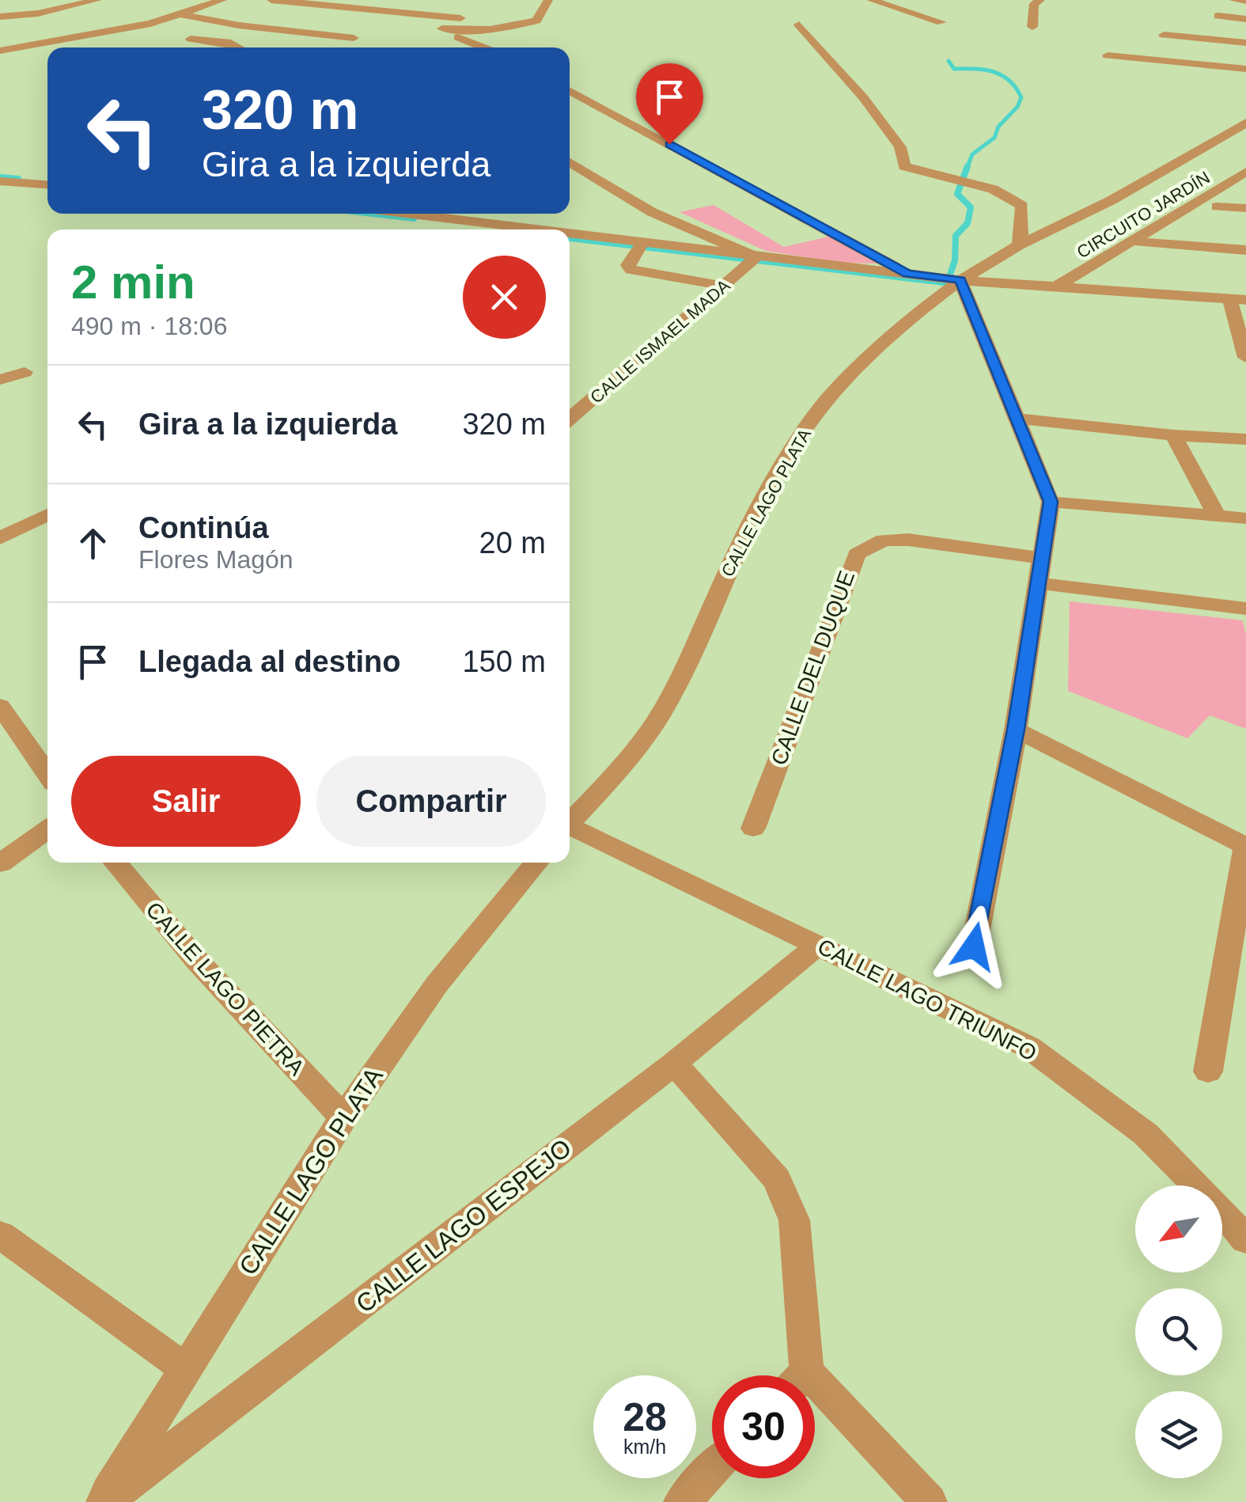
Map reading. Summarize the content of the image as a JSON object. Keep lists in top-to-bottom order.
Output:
{
  "streets": {
    "street": [
      "CIRCUITO JARDÍN",
      "CALLE ISMAEL MADA",
      "CALLE LAGO PLATA",
      "CALLE DEL DUQUE",
      "CALLE LAGO PIETRA",
      "CALLE LAGO TRIUNFO",
      "CALLE LAGO ESPEJO"
    ]
  },
  "crossings": [
    ["CALLE LAGO PLATA", "CALLE LAGO PIETRA"],
    ["CALLE LAGO PLATA", "CALLE LAGO ESPEJO"],
    ["CALLE LAGO TRIUNFO", "CALLE LAGO ESPEJO"]
  ],
  "north": "bottom left",
  "page": {
    "turn": ["320 m", "Gira a la izquierda"],
    "heading": ["2 min", "490 m · 18:06"],
    "list": [
      {
        "name": "Gira a la izquierda",
        "value": "320 m"
      },
      {
        "name": "Continúa",
        "note": "Flores Magón",
        "value": "20 m"
      },
      {
        "name": "Llegada al destino",
        "value": "150 m"
      }
    ],
    "buttons": ["Salir", "Compartir"],
    "speed": "28 km/h",
    "limit": "30"
  }
}
